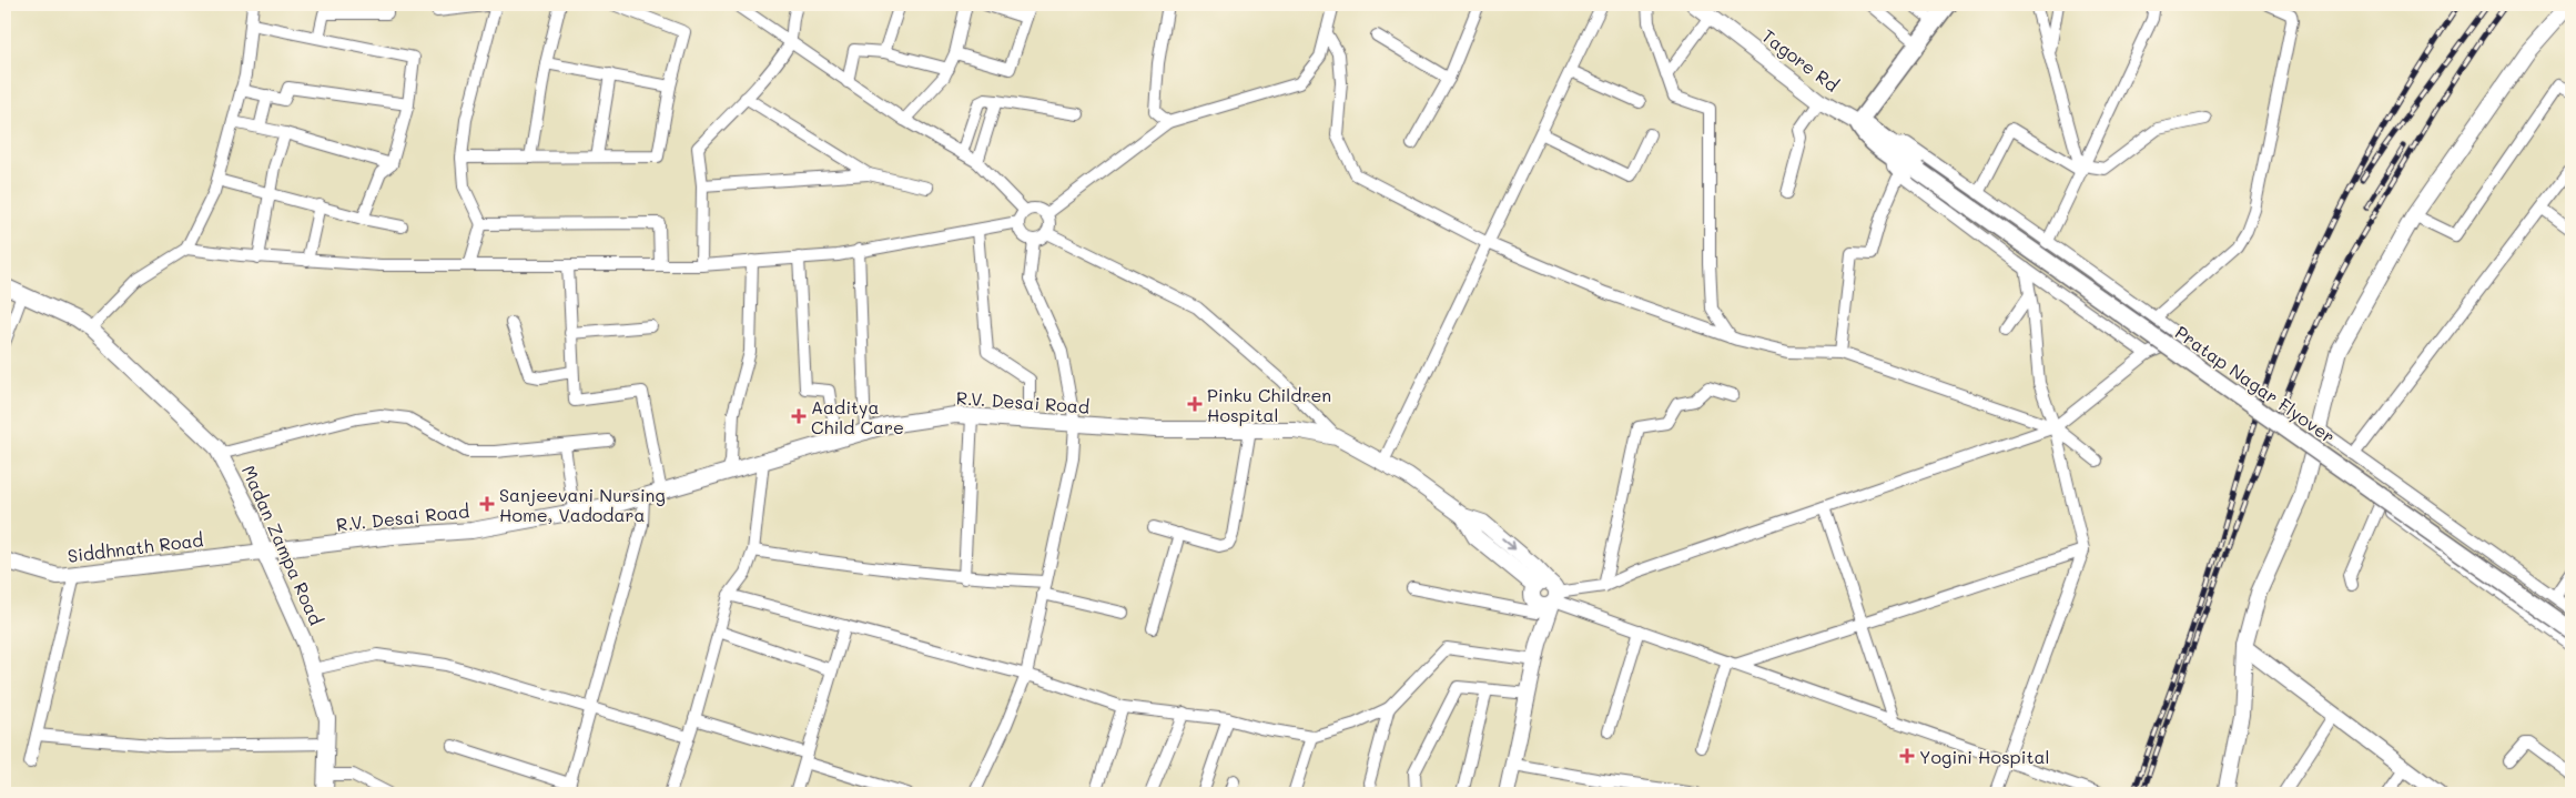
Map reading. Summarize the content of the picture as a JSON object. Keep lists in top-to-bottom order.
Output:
{
  "streets": {
    "main road": ["Pratap Nagar Flyover"],
    "street": [
      "Tagore Rd",
      "R.V. Desai Road",
      "Madan Zampa Road",
      "Siddhnath Road"
    ]
  },
  "crossings": [
    ["Tagore Rd", "Pratap Nagar Flyover"],
    ["R.V. Desai Road", "Madan Zampa Road"],
    ["R.V. Desai Road", "Siddhnath Road"],
    ["Madan Zampa Road", "Siddhnath Road"]
  ],
  "places": {
    "health": [
      "Pinku Children Hospital",
      "Aaditya Child Care",
      "Sanjeevani Nursing Home, Vadodara",
      "Yogini Hospital"
    ]
  }
}
